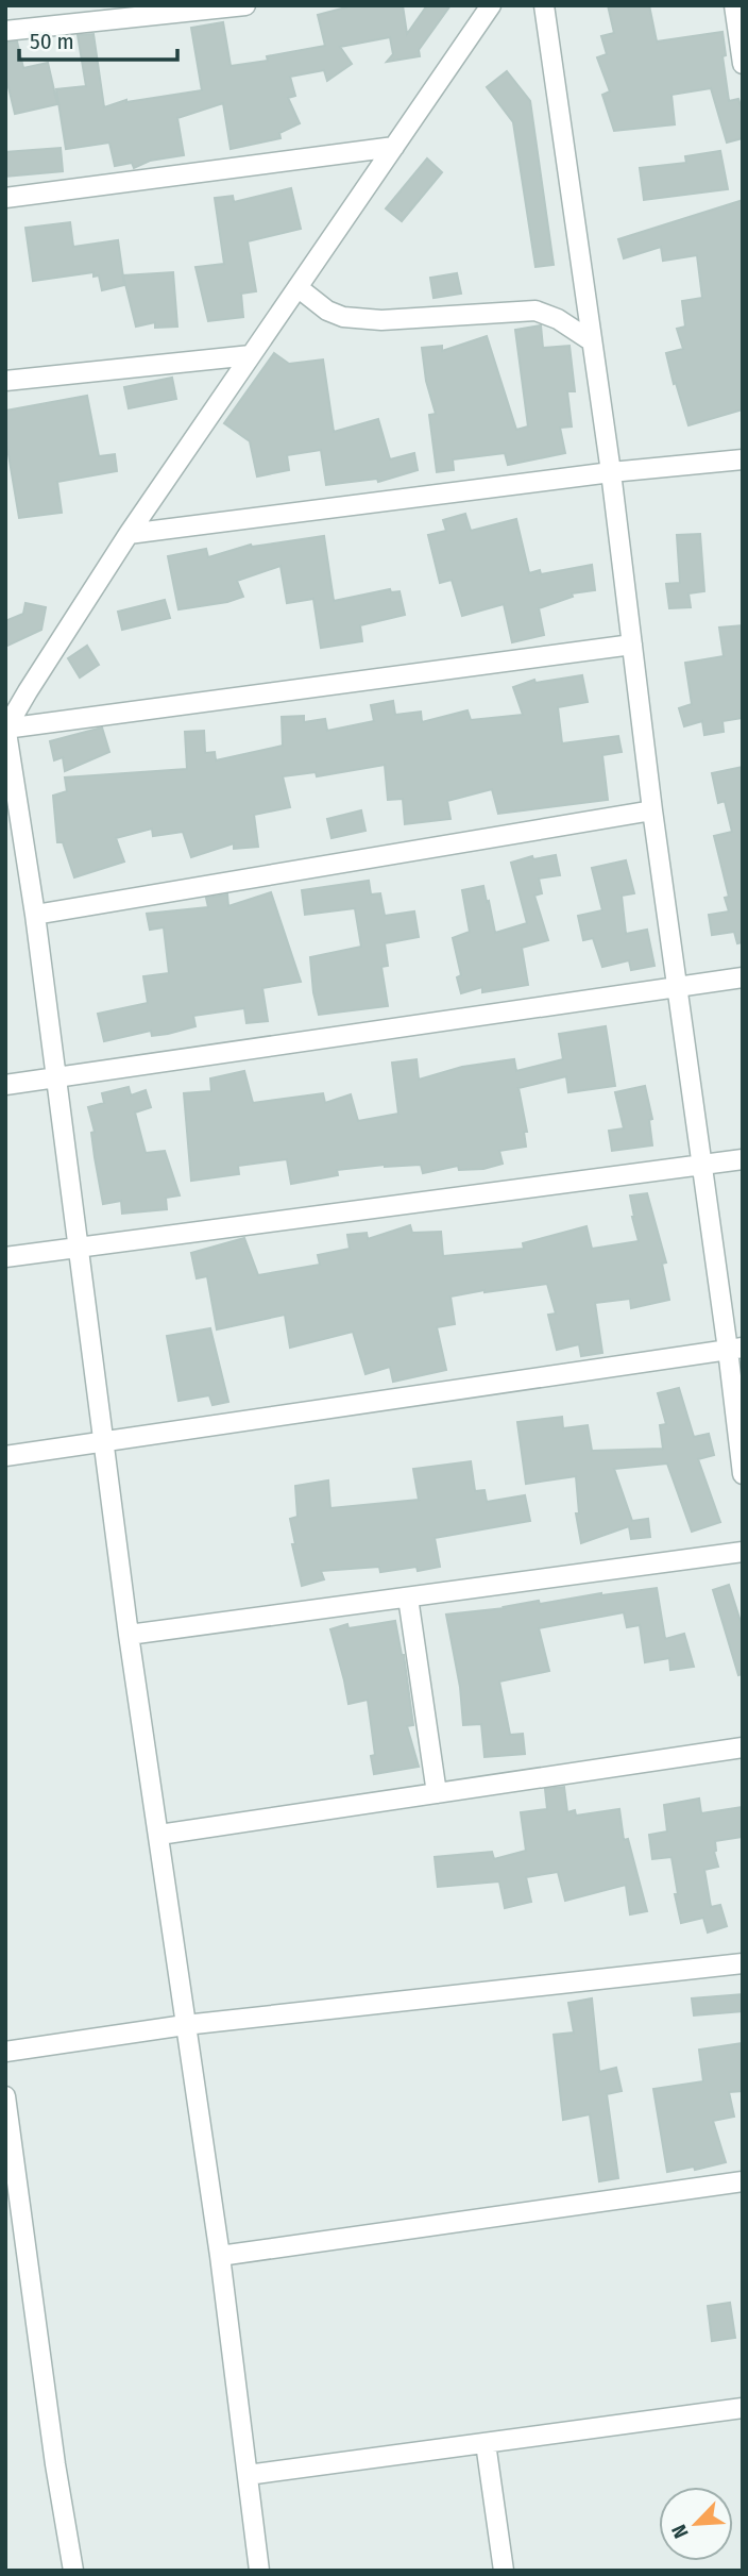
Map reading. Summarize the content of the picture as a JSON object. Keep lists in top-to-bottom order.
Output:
{
  "scale_bar": "50 m",
  "north": "bottom left"
}
